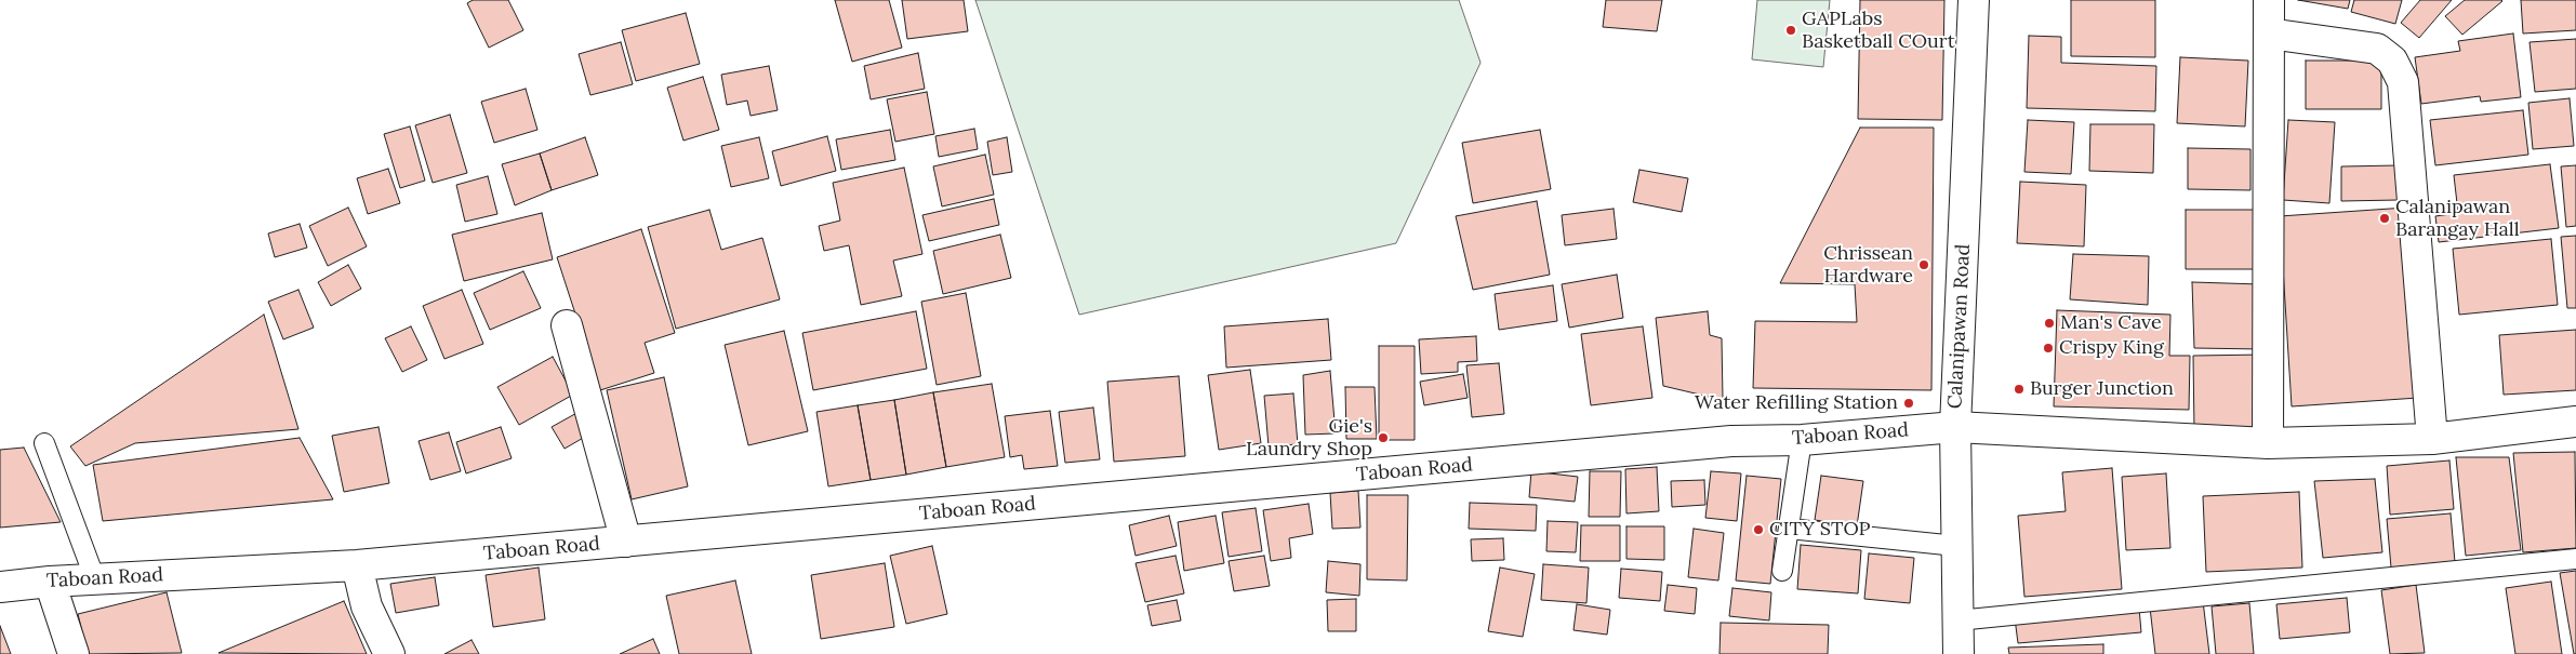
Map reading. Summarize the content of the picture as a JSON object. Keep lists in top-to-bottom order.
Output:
{
  "streets": {
    "street": ["Calanipawan Road", "Taboan Road"]
  },
  "crossings": [
    ["Calanipawan Road", "Taboan Road"]
  ],
  "places": [
    "GAPLabs Basketball COurt",
    "Calanipawan Barangay Hall",
    "Chrissean Hardware",
    "Man's Cave",
    "Crispy King",
    "Burger Junction",
    "Water Refilling Station",
    "Gie's Laundry Shop",
    "CITY STOP"
  ]
}
